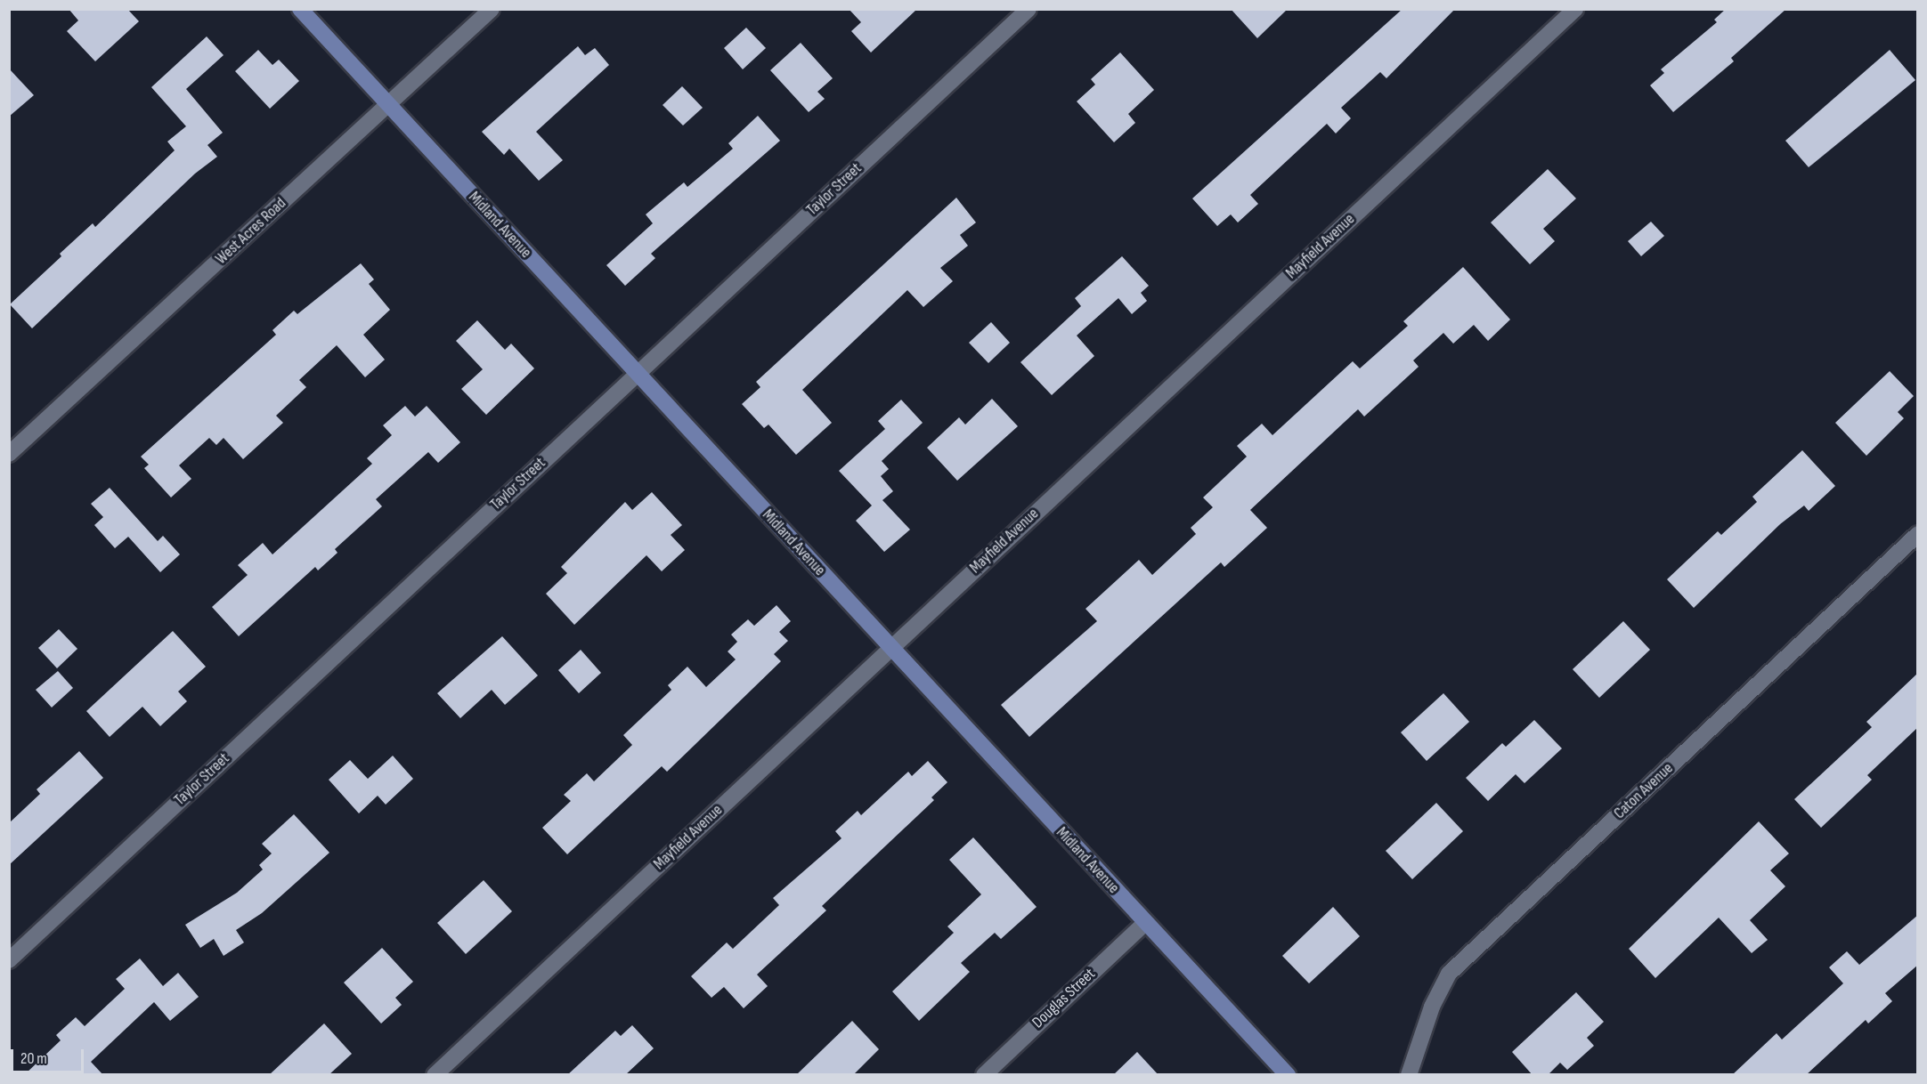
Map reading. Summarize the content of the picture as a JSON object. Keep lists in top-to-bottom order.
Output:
{
  "streets": {
    "main road": ["Midland Avenue"],
    "street": [
      "Taylor Street",
      "West Acres Road",
      "Mayfield Avenue",
      "Caton Avenue",
      "Douglas Street"
    ]
  },
  "crossings": [
    ["Taylor Street", "Midland Avenue"],
    ["Midland Avenue", "West Acres Road"],
    ["Midland Avenue", "Mayfield Avenue"],
    ["Midland Avenue", "Douglas Street"]
  ],
  "scale_bar": "20 m"
}
